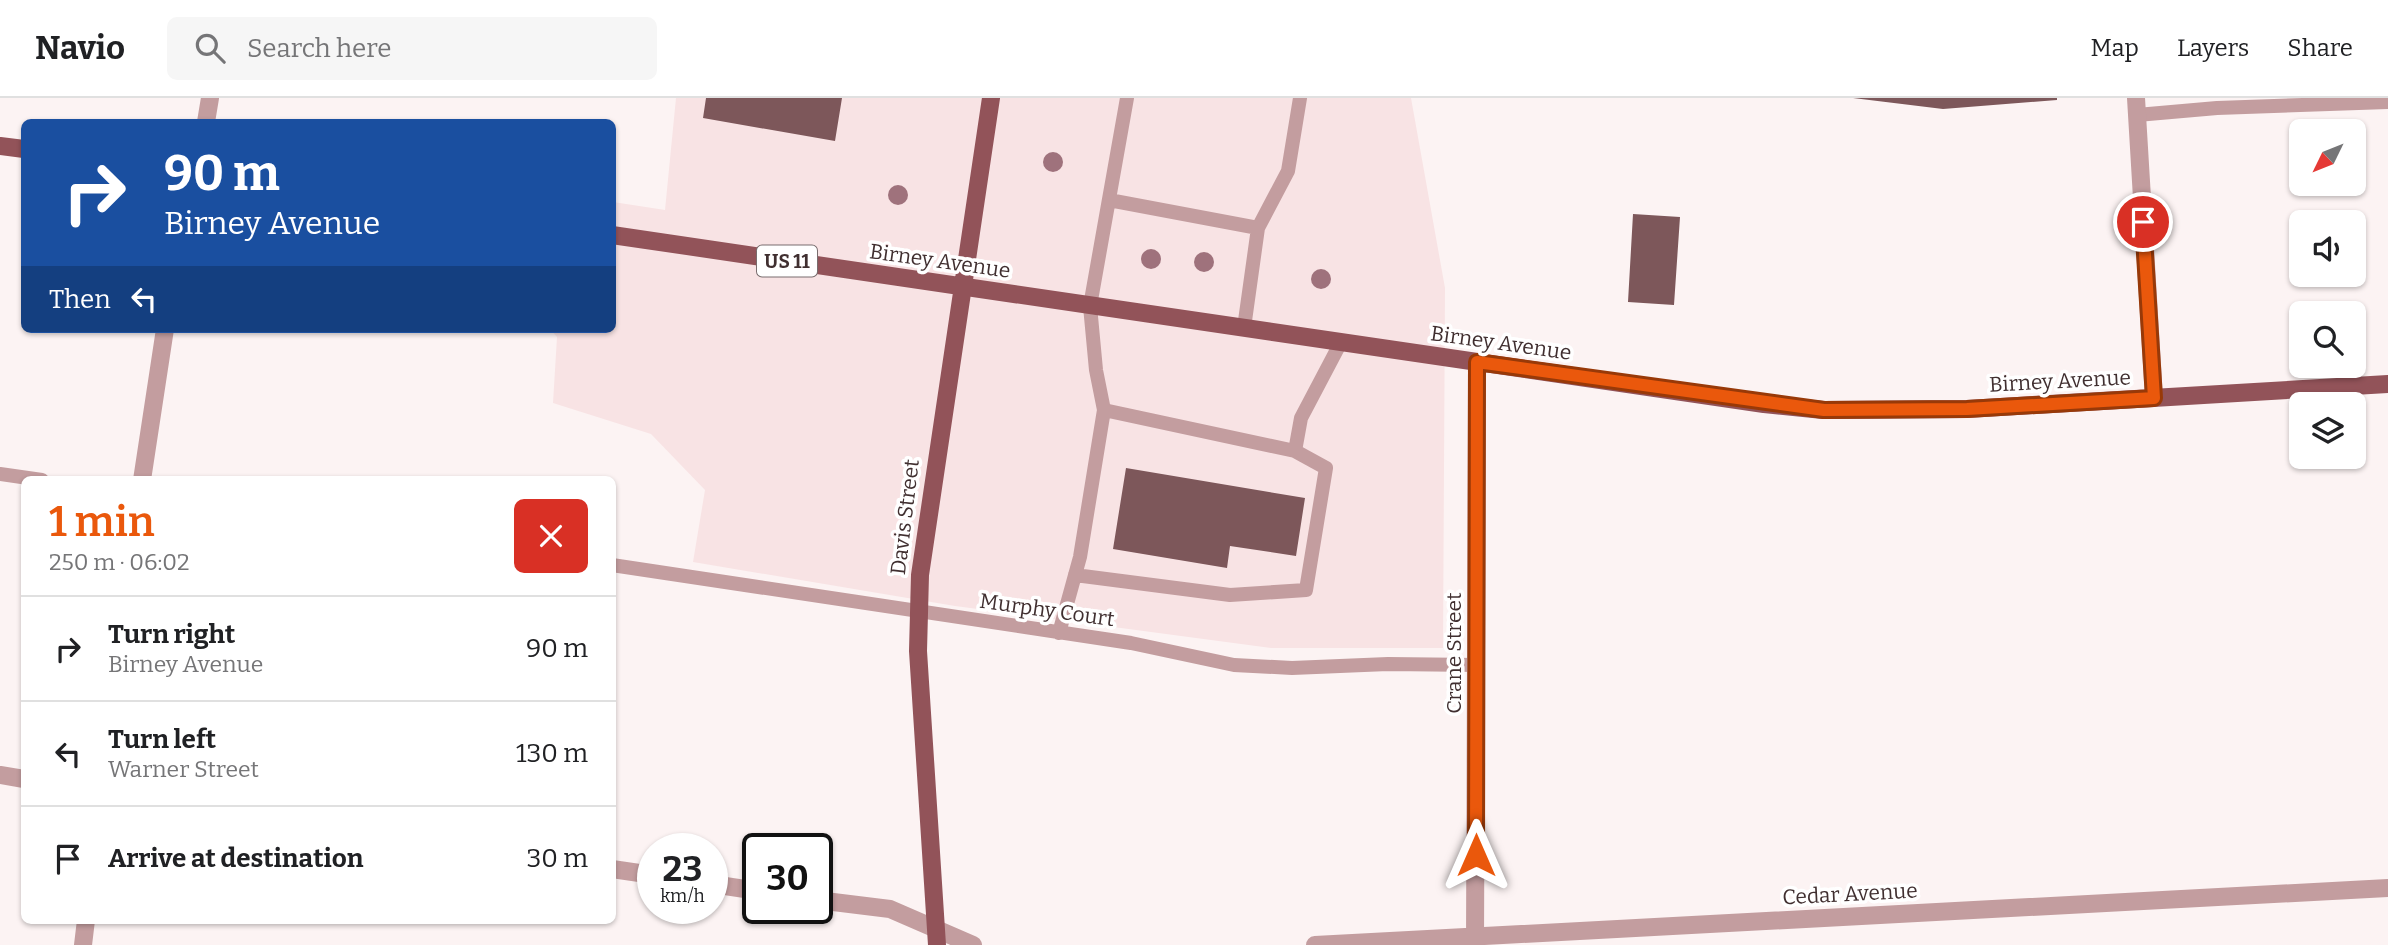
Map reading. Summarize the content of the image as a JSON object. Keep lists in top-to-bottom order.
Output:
{
  "streets": {
    "main road": ["US 11", "Birney Avenue", "Davis Street"],
    "street": ["Crane Street", "Cedar Avenue"],
    "lane": ["Murphy Court"]
  },
  "crossings": [
    ["Birney Avenue", "Davis Street"],
    ["Birney Avenue", "Crane Street"],
    ["Davis Street", "Murphy Court"],
    ["Murphy Court", "Crane Street"],
    ["Crane Street", "Cedar Avenue"]
  ],
  "north": "bottom left",
  "page": {
    "header": "Navio",
    "search": "Search here",
    "nav": ["Map", "Layers", "Share"],
    "turn": ["90 m", "Birney Avenue"],
    "then": "Then",
    "heading": ["1 min", "250 m · 06:02"],
    "list": [
      {
        "name": "Turn right",
        "note": "Birney Avenue",
        "value": "90 m"
      },
      {
        "name": "Turn left",
        "note": "Warner Street",
        "value": "130 m"
      },
      {
        "name": "Arrive at destination",
        "value": "30 m"
      }
    ],
    "speed": "23 km/h",
    "limit": "30"
  }
}
